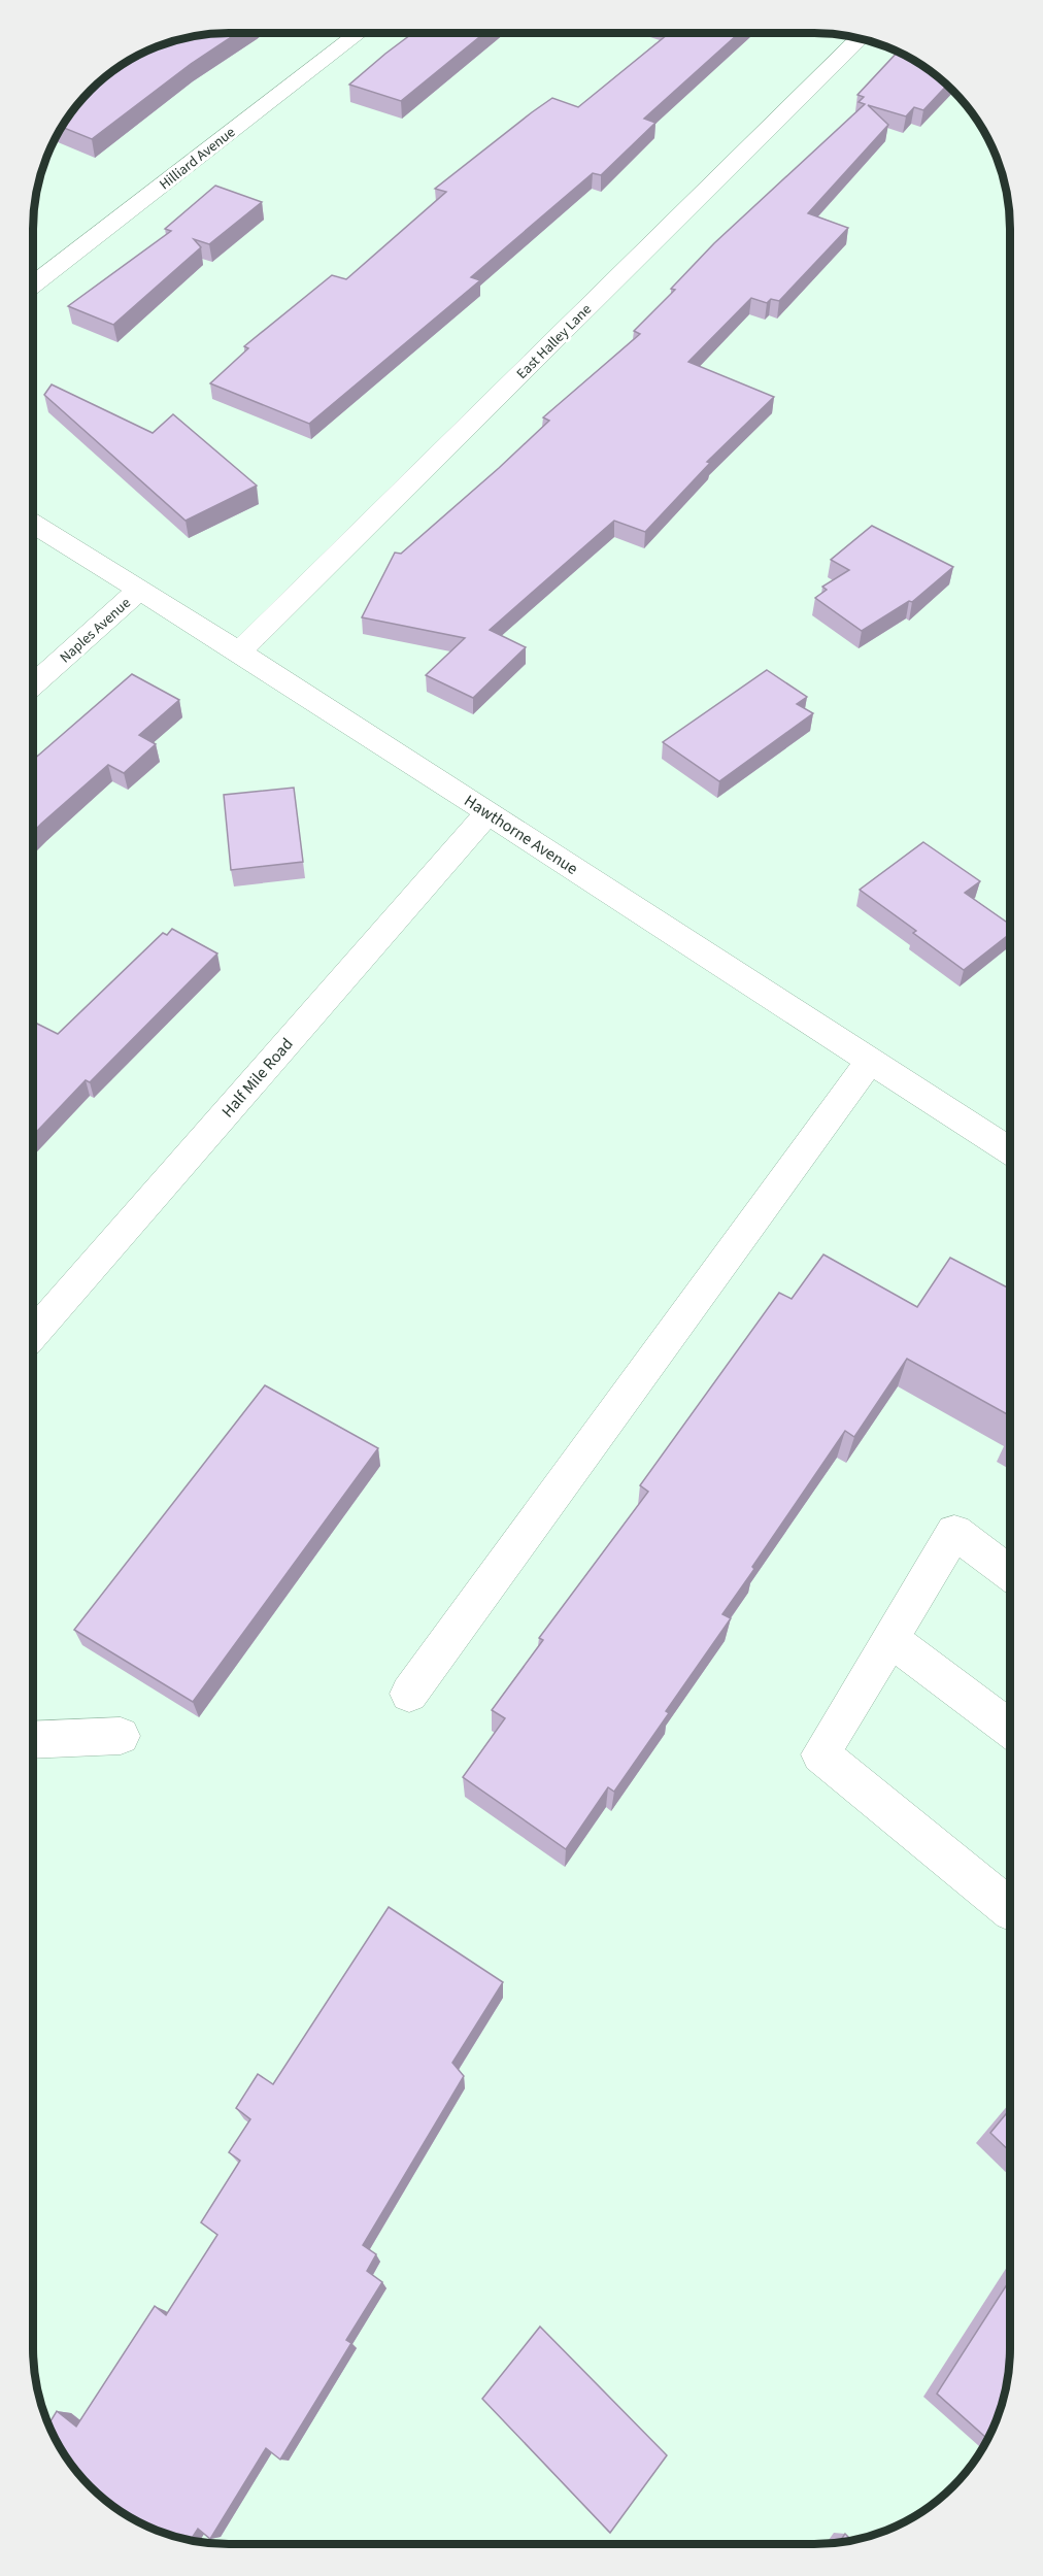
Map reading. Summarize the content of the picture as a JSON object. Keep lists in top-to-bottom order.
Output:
{
  "streets": {
    "street": [
      "Hilliard Avenue",
      "East Halley Lane",
      "Naples Avenue",
      "Hawthorne Avenue",
      "Half Mile Road"
    ]
  },
  "crossings": [
    ["East Halley Lane", "Hawthorne Avenue"],
    ["Naples Avenue", "Hawthorne Avenue"],
    ["Hawthorne Avenue", "Half Mile Road"]
  ]
}
